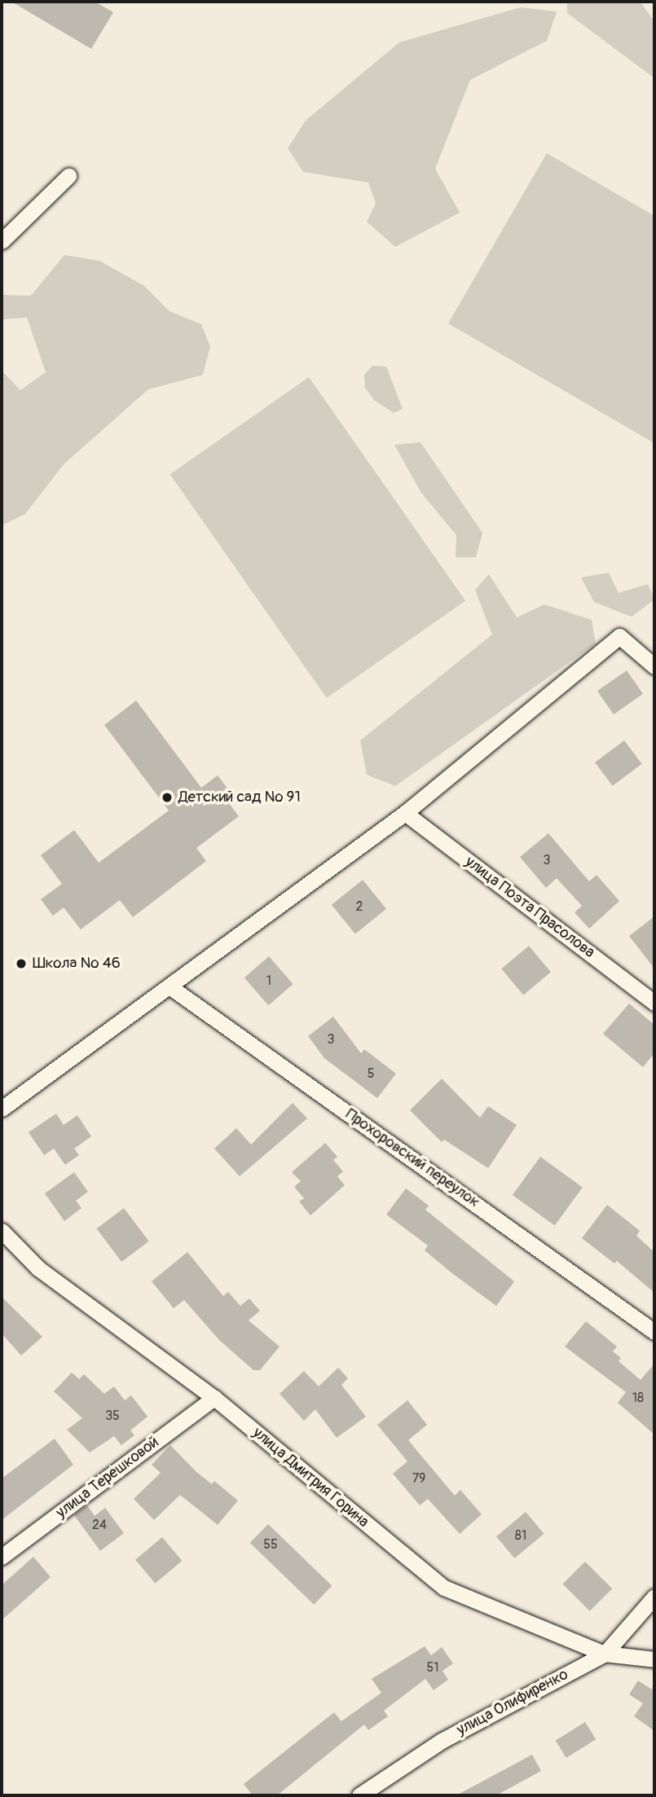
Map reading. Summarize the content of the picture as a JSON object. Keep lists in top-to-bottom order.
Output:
{
  "streets": {
    "street": [
      "улица Поэта Прасолова",
      "Прохоровский переулок",
      "улица Терешковой",
      "улица Дмитрия Горина",
      "улица Олифиренко"
    ]
  },
  "crossings": [
    ["улица Терешковой", "улица Дмитрия Горина"],
    ["улица Дмитрия Горина", "улица Олифиренко"]
  ],
  "places": ["Детский сад № 91", "Школа № 46"],
  "house_numbers": [
    "3",
    "2",
    "1",
    "3",
    "5",
    "18",
    "35",
    "79",
    "24",
    "81",
    "55",
    "51"
  ]
}
